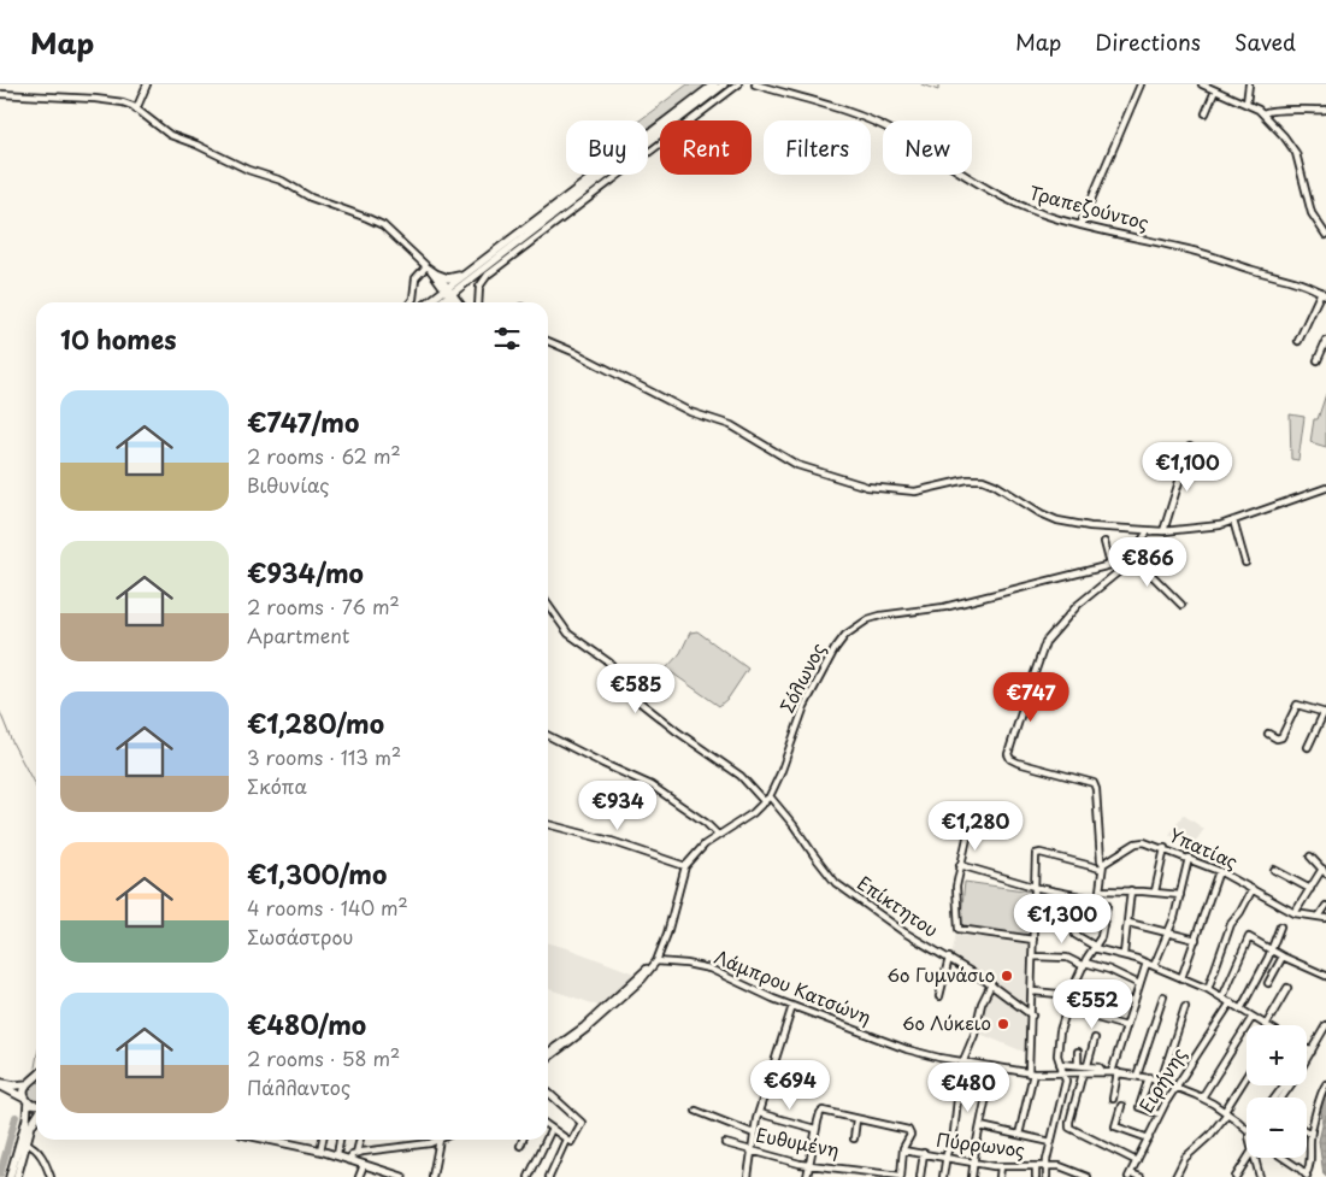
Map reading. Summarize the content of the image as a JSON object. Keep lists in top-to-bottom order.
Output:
{
  "streets": {
    "street": [
      "Τραπεζούντος",
      "Σόλωνος",
      "Υπατίας",
      "Επίκτητου",
      "Λάμπρου Κατσώνη",
      "Ειρήνης",
      "Ευθυμένη",
      "Πύρρωνος"
    ]
  },
  "crossings": [
    ["Σόλωνος", "Επίκτητου"],
    ["Σόλωνος", "Λάμπρου Κατσώνη"],
    ["Λάμπρου Κατσώνη", "Ειρήνης"]
  ],
  "places": ["6ο Γυμνάσιο", "6ο Λύκειο"],
  "page": {
    "header": "Map",
    "nav": ["Map", "Directions", "Saved"],
    "chip": [
      "Buy",
      "Rent",
      "Filters",
      "New"
    ],
    "heading": "10 homes",
    "list": [
      {
        "name": "€747/mo",
        "note": "2 rooms · 62 m² · Βιθυνίας"
      },
      {
        "name": "€934/mo",
        "note": "2 rooms · 76 m² · Apartment"
      },
      {
        "name": "€1,280/mo",
        "note": "3 rooms · 113 m² · Σκόπα"
      },
      {
        "name": "€1,300/mo",
        "note": "4 rooms · 140 m² · Σωσάστρου"
      },
      {
        "name": "€480/mo",
        "note": "2 rooms · 58 m² · Πάλλαντος"
      }
    ],
    "price": [
      "€1,100",
      "€866",
      "€585",
      "€747",
      "€934",
      "€1,280",
      "€1,300",
      "€552",
      "€694",
      "€480"
    ],
    "map_buttons": ["+", "−"]
  }
}
